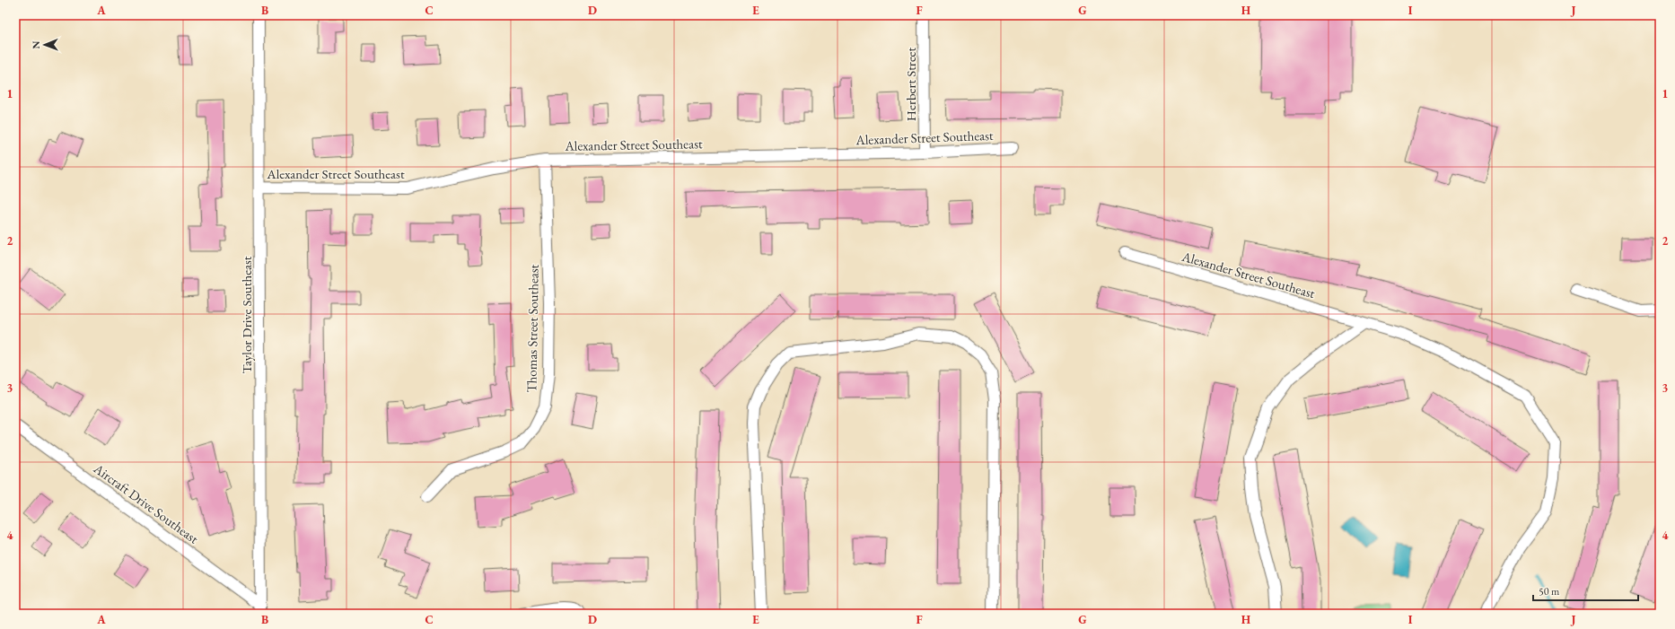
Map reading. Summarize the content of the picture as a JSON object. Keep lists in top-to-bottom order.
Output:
{
  "streets": {
    "street": [
      "Herbert Street",
      "Alexander Street Southeast",
      "Taylor Drive Southeast",
      "Thomas Street Southeast",
      "Aircraft Drive Southeast"
    ]
  },
  "crossings": [
    ["Herbert Street", "Alexander Street Southeast"],
    ["Alexander Street Southeast", "Taylor Drive Southeast"],
    ["Alexander Street Southeast", "Thomas Street Southeast"],
    ["Taylor Drive Southeast", "Aircraft Drive Southeast"]
  ],
  "scale_bar": "50 m",
  "north": "left",
  "grid": {
    "columns": [
      "A",
      "B",
      "C",
      "D",
      "E",
      "F",
      "G",
      "H",
      "I",
      "J"
    ],
    "rows": [
      "1",
      "2",
      "3",
      "4"
    ]
  }
}
